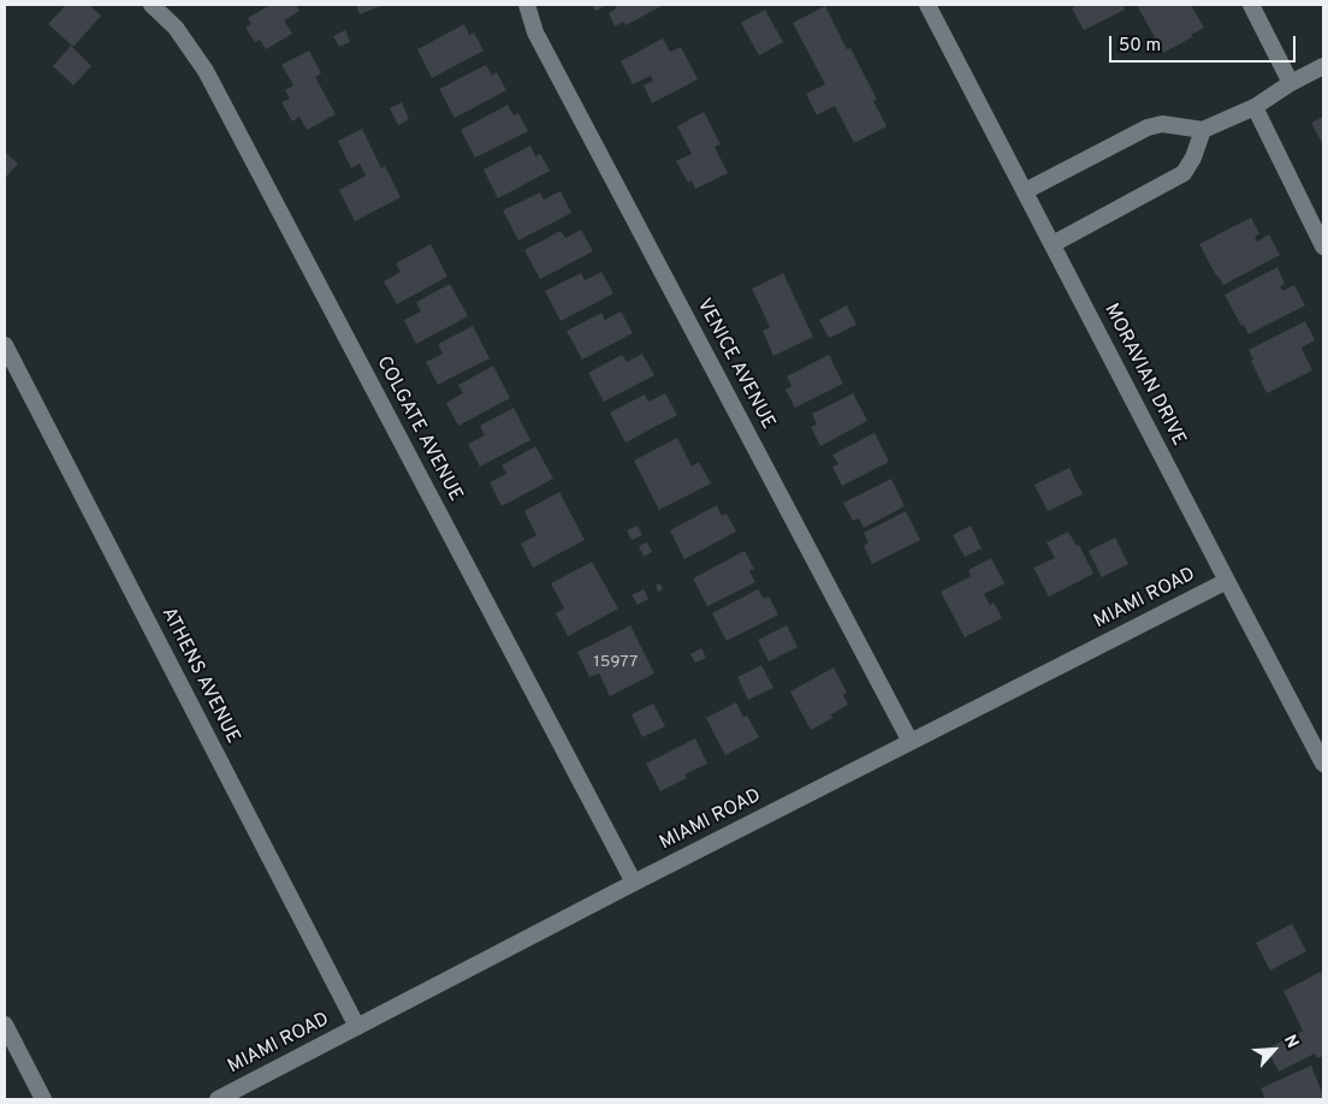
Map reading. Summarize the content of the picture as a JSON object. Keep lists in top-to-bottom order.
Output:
{
  "streets": {
    "street": [
      "VENICE AVENUE",
      "MORAVIAN DRIVE",
      "COLGATE AVENUE",
      "MIAMI ROAD",
      "ATHENS AVENUE"
    ]
  },
  "crossings": [
    ["VENICE AVENUE", "MIAMI ROAD"],
    ["MORAVIAN DRIVE", "MIAMI ROAD"],
    ["COLGATE AVENUE", "MIAMI ROAD"],
    ["MIAMI ROAD", "ATHENS AVENUE"]
  ],
  "house_numbers": ["15977"],
  "scale_bar": "50 m",
  "north": "top right"
}
